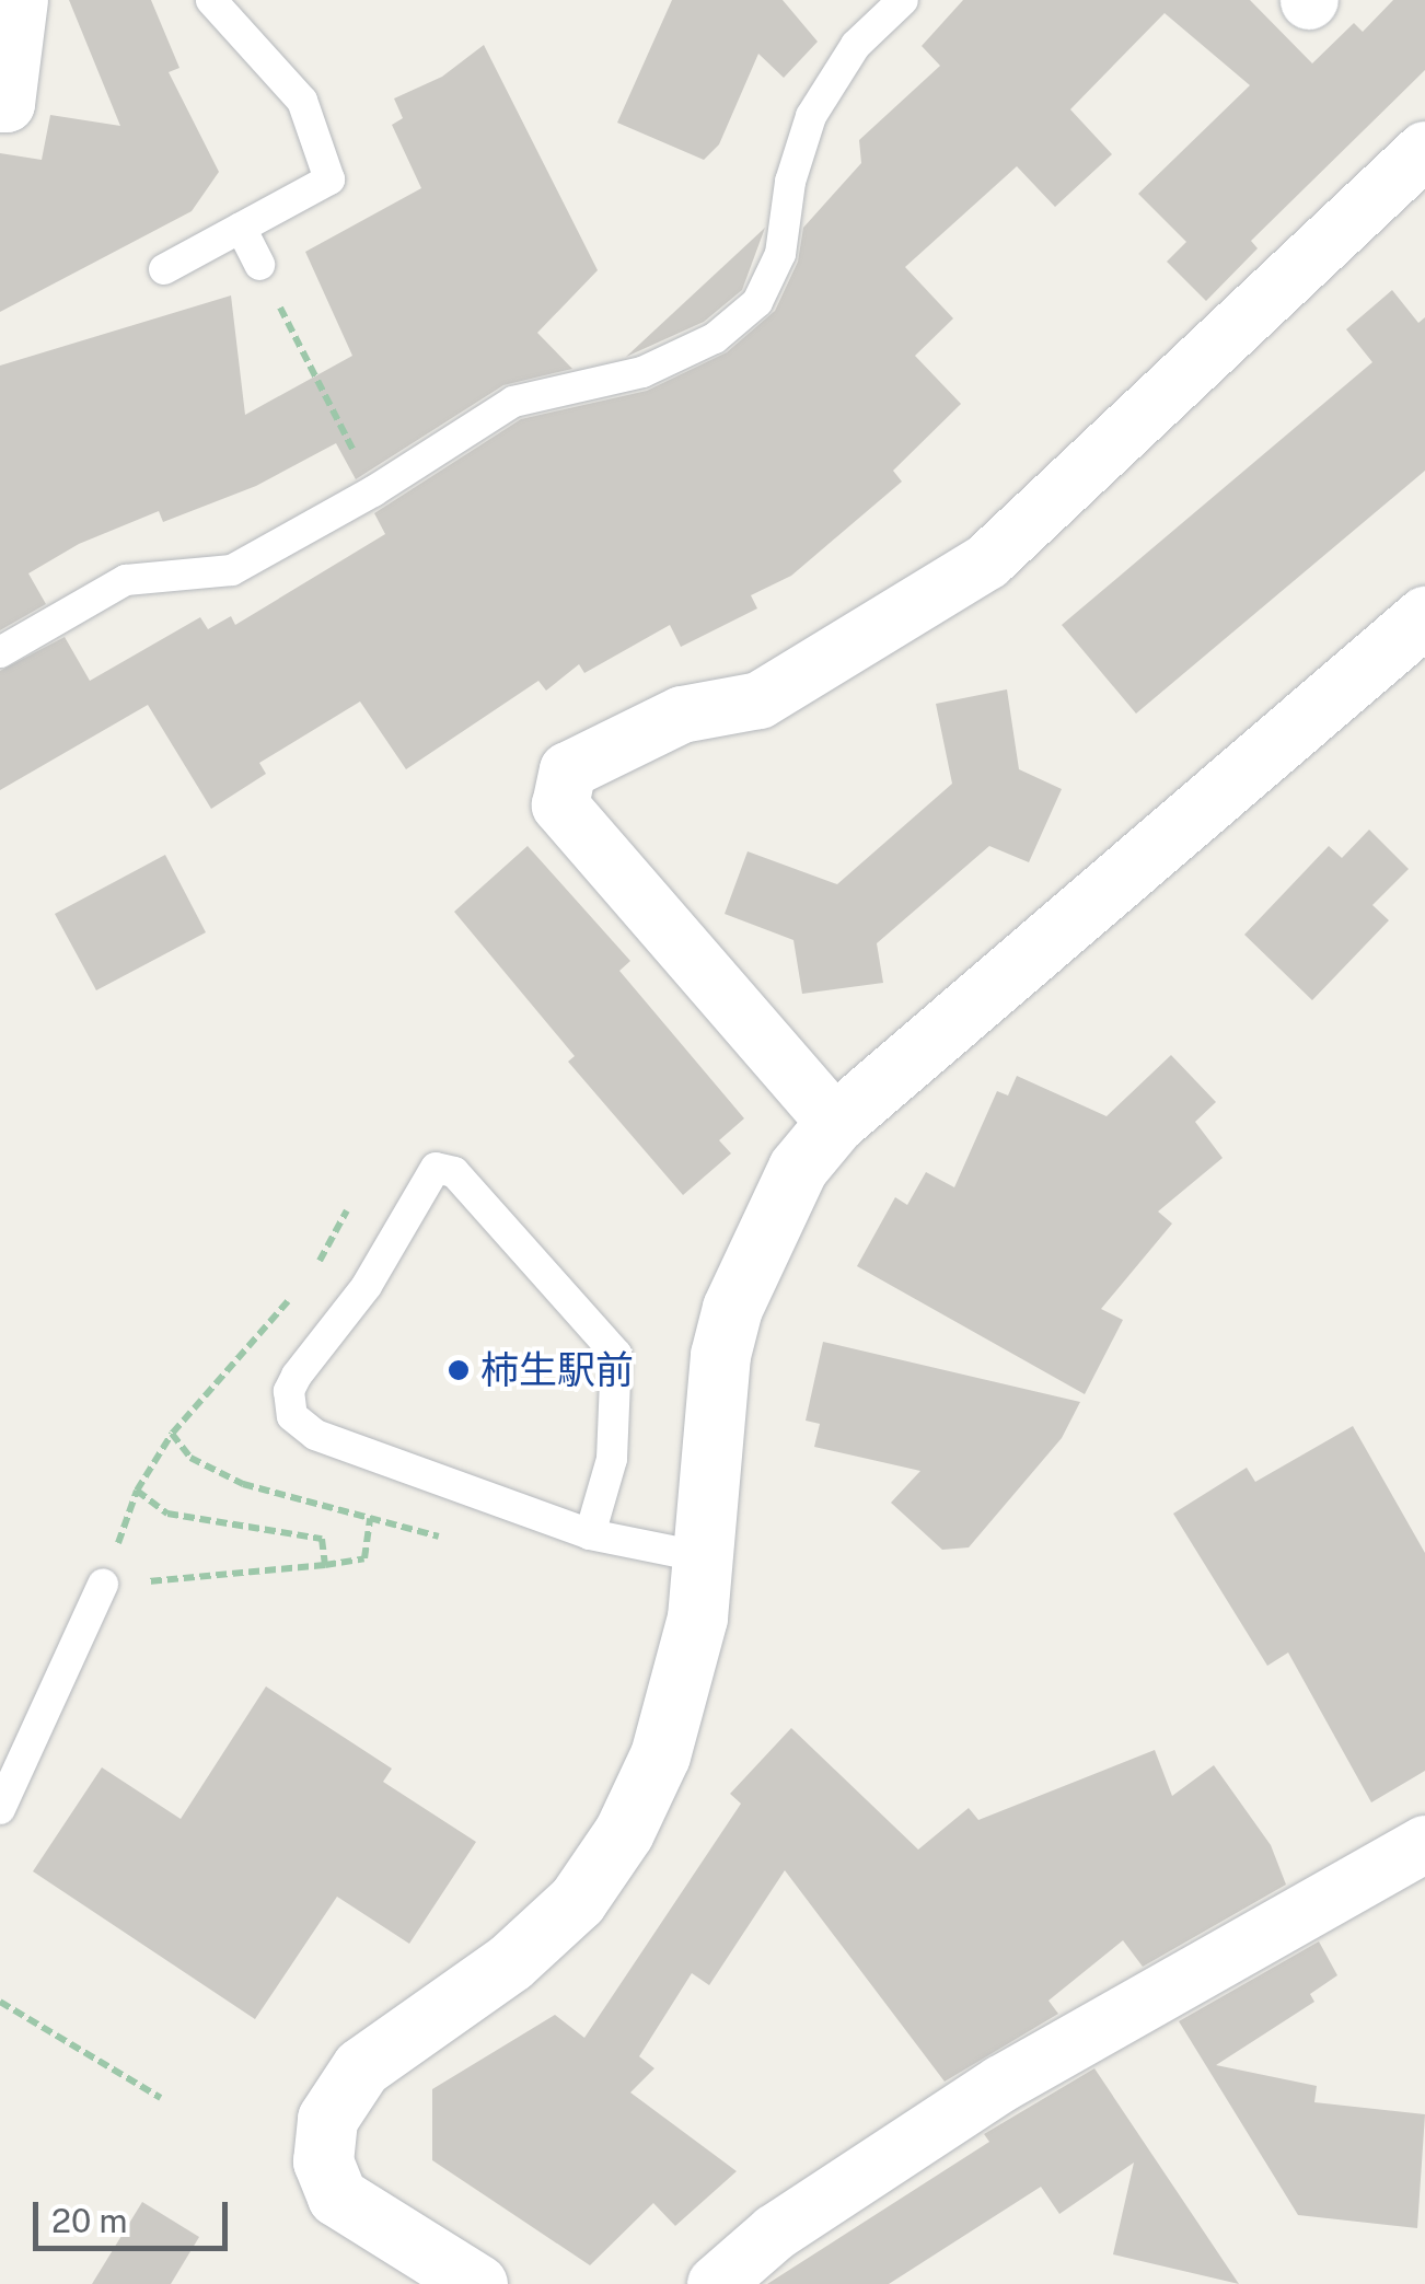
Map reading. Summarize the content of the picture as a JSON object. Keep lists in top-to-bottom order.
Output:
{
  "places": ["柿生駅前"],
  "scale_bar": "20 m"
}
